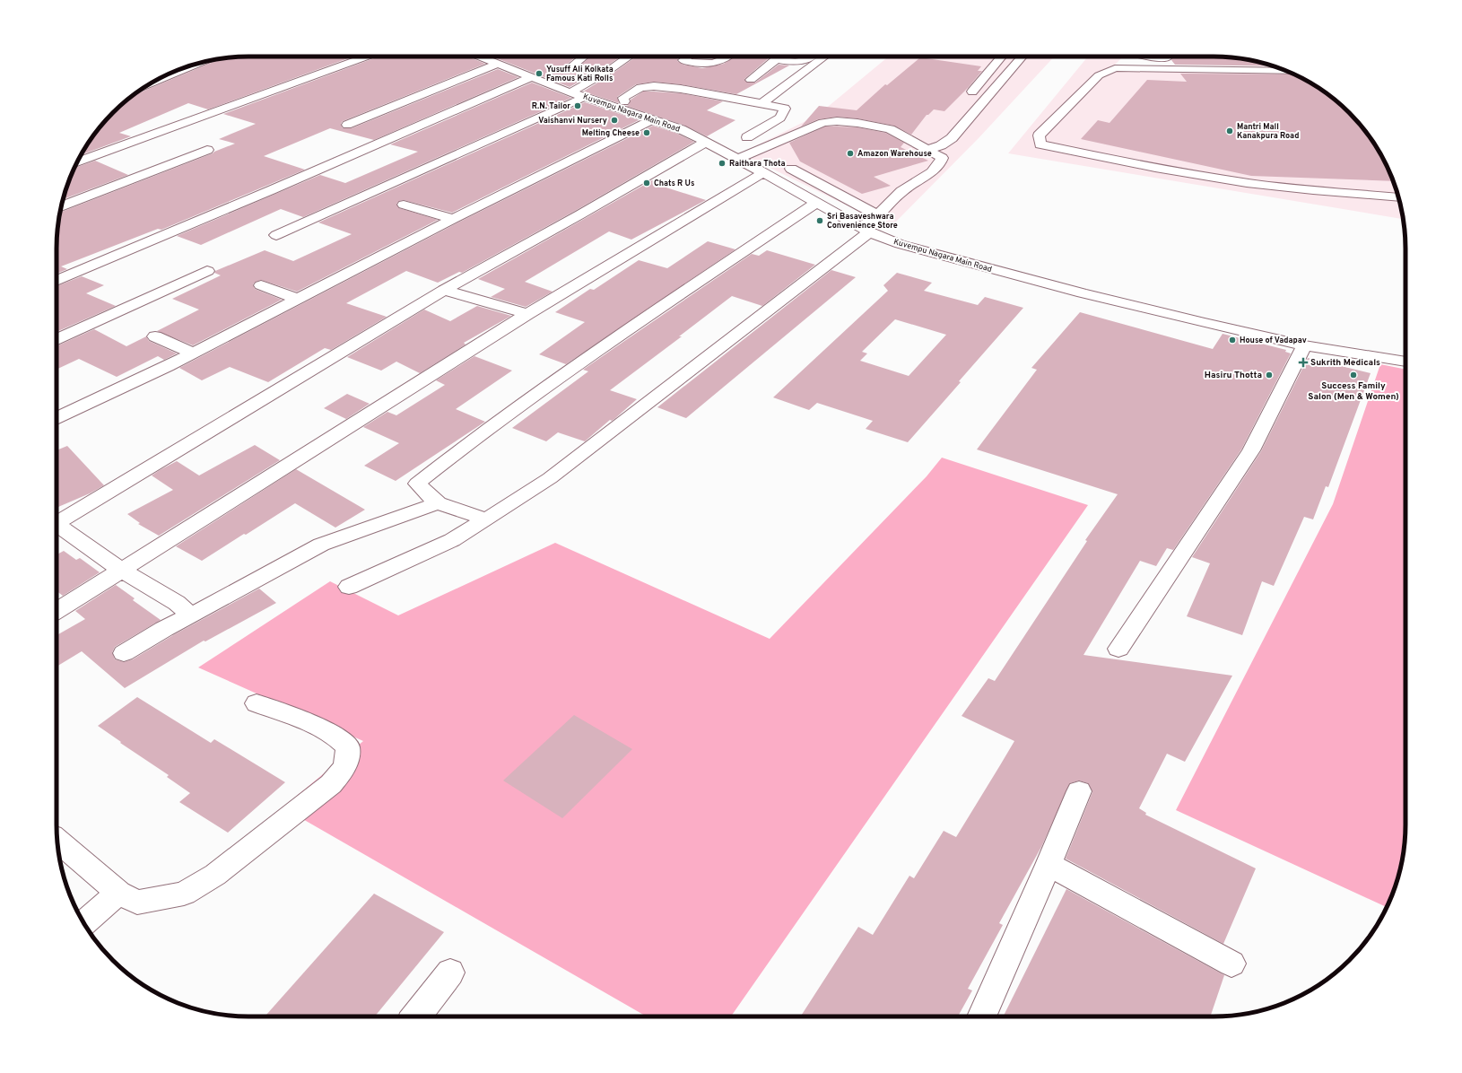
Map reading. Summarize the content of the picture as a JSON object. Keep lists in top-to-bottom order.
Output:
{
  "streets": {
    "main road": ["Kuvempu Nagara Main Road"]
  },
  "places": {
    "other": [
      "Yusuff Ali Kolkata Famous Kati Rolls",
      "R.N. Tailor",
      "Vaishanvi Nursery",
      "Mantri Mall Kanakpura Road",
      "Melting Cheese",
      "Amazon Warehouse",
      "Raithara Thota",
      "Chats R Us",
      "Sri Basaveshwara Convenience Store",
      "House of Vadapav",
      "Hasiru Thotta",
      "Success Family Salon (Men & Women)"
    ],
    "health": ["Sukrith Medicals"]
  }
}
